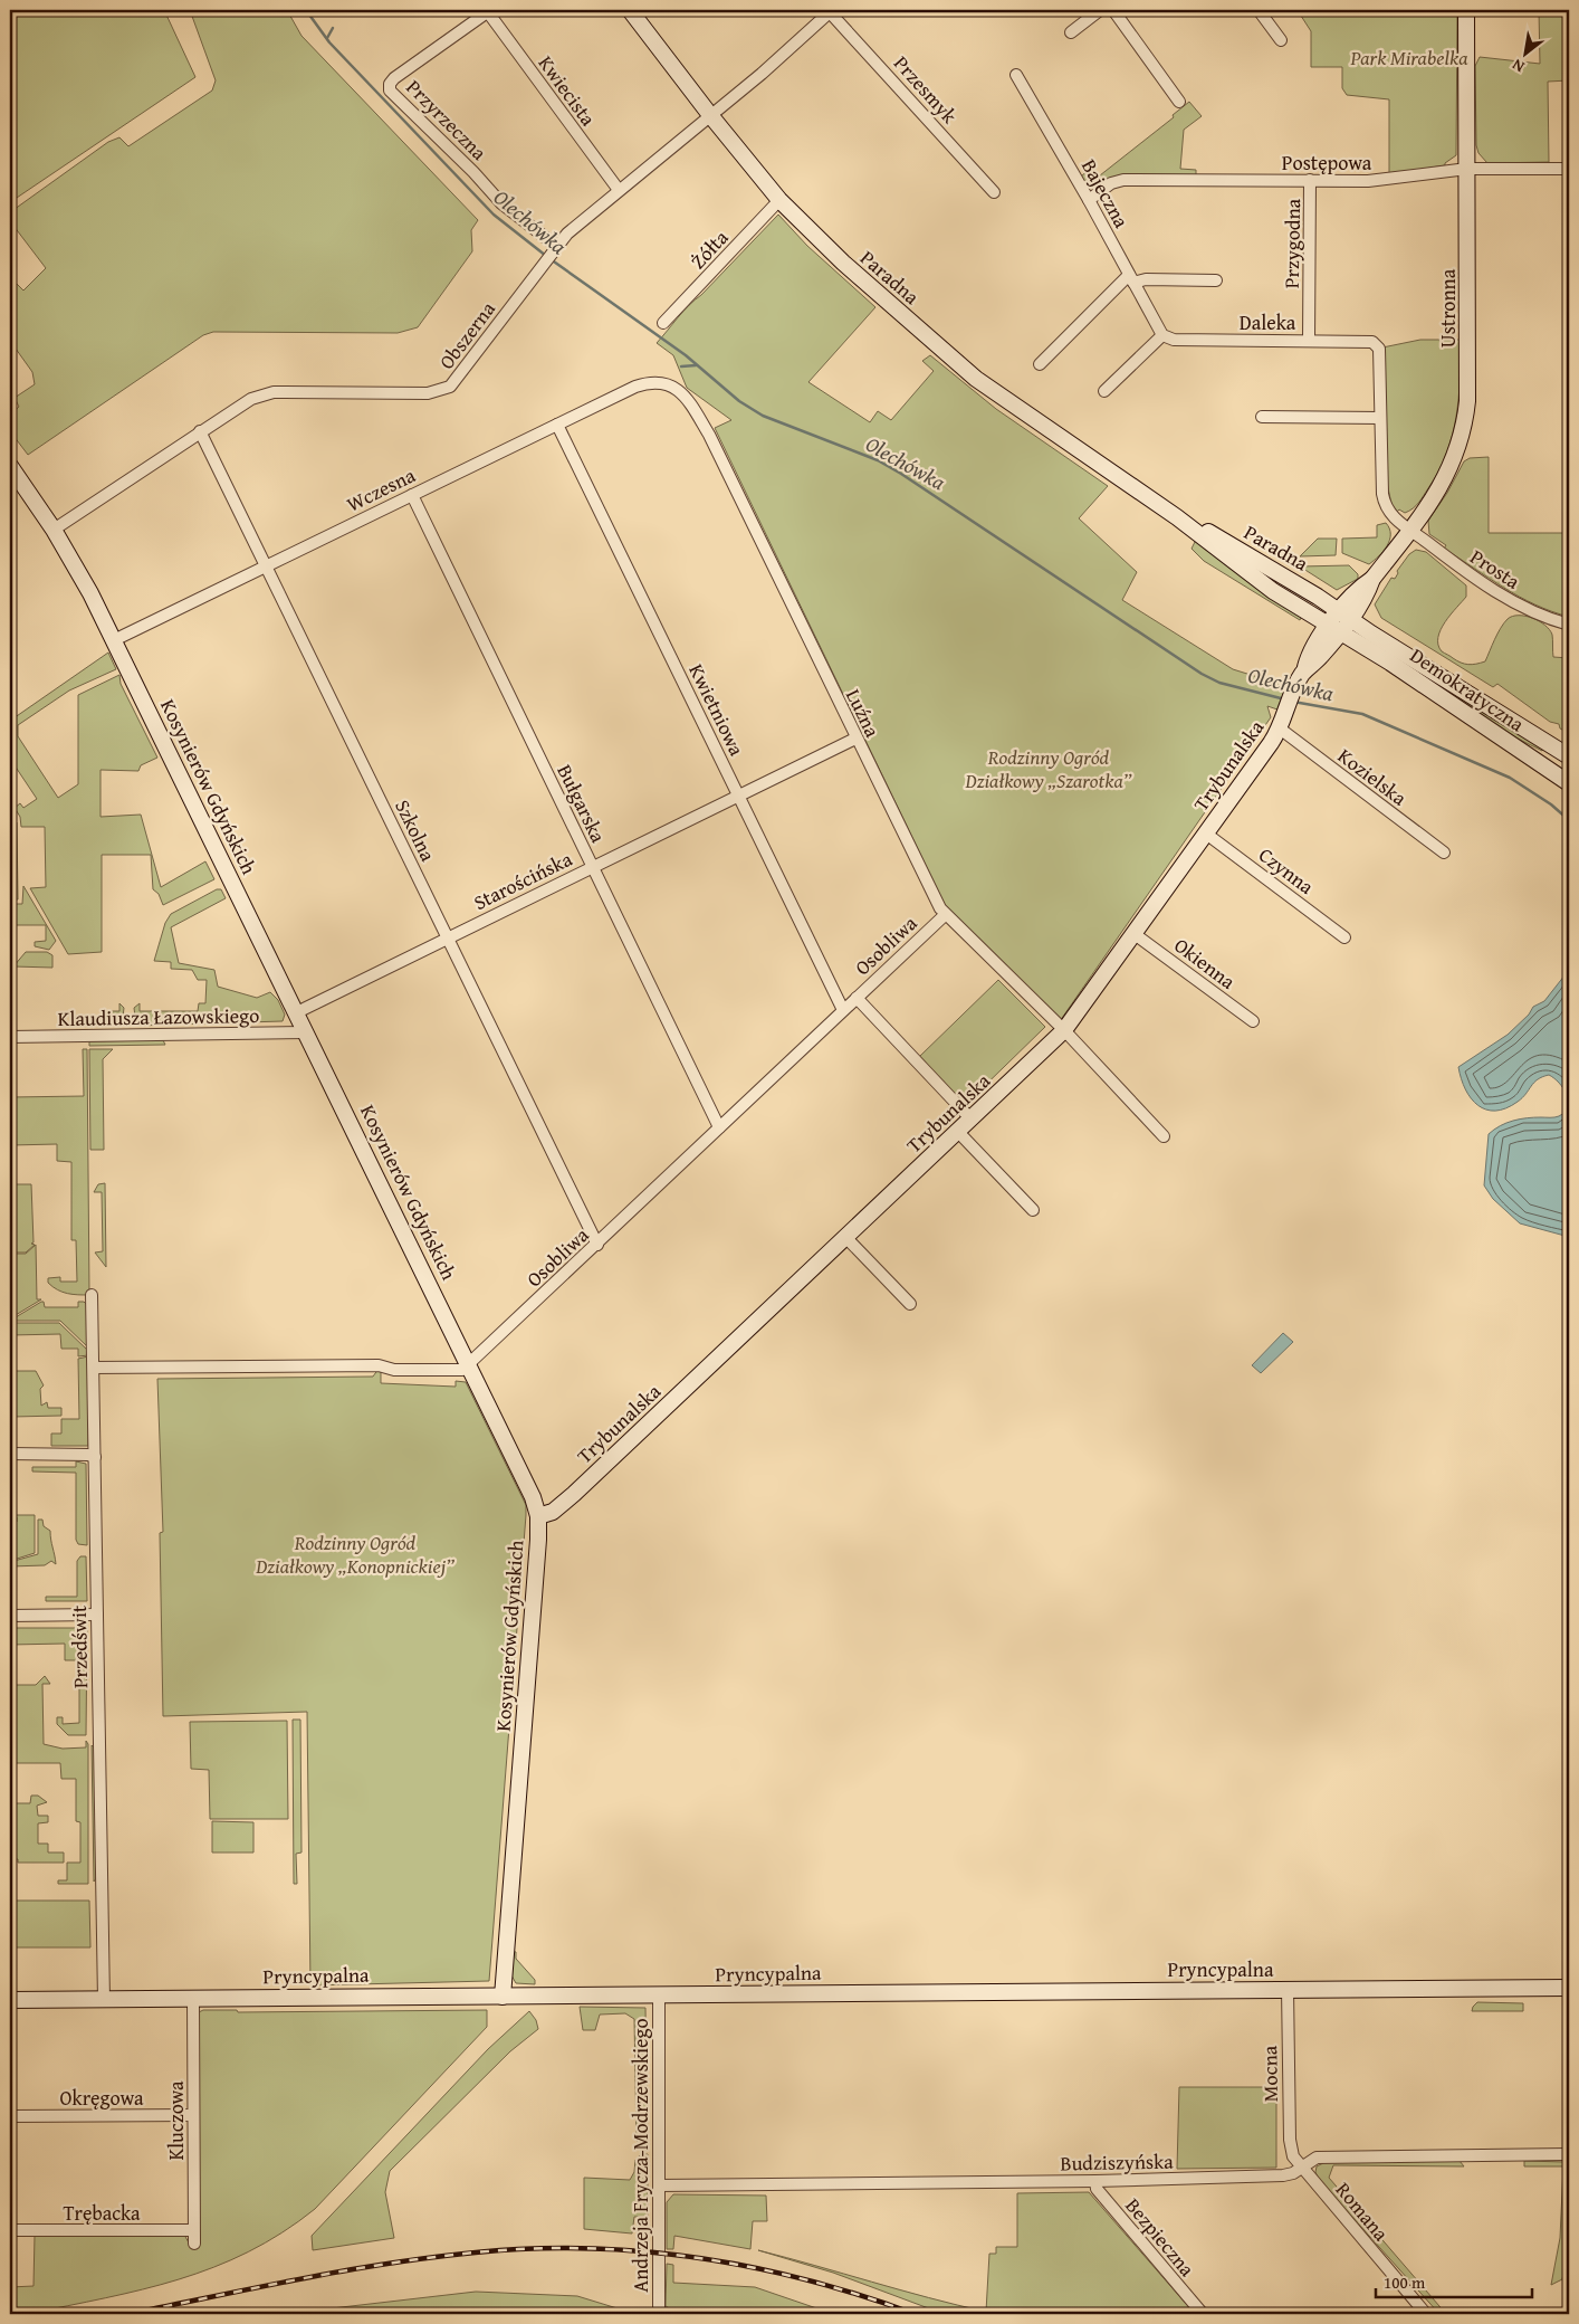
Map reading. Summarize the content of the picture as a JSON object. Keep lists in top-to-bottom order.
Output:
{
  "streets": {
    "street": [
      "Przesmyk",
      "Kwiecista",
      "Przyrzeczna",
      "Postępowa",
      "Bajeczna",
      "Przygodna",
      "Żółta",
      "Paradna",
      "Ustronna",
      "Daleka",
      "Obszerna",
      "Wczesna",
      "Prosta",
      "Demokratyczna",
      "Kwietniowa",
      "Luźna",
      "Trybunalska",
      "Kozielska",
      "Kosynierów Gdyńskich",
      "Bułgarska",
      "Szkolna",
      "Czynna",
      "Starościńska",
      "Osobliwa",
      "Okienna",
      "Klaudiusza Łazowskiego",
      "Przedświt",
      "Pryncypalna",
      "Mocna",
      "Okręgowa",
      "Kluczowa",
      "Andrzeja Frycza-Modrzewskiego",
      "Budziszyńska",
      "Romana",
      "Trębacka",
      "Bezpieczna"
    ]
  },
  "crossings": [
    ["Przesmyk", "Obszerna"],
    ["Kwiecista", "Przyrzeczna"],
    ["Kwiecista", "Obszerna"],
    ["Przyrzeczna", "Obszerna"],
    ["Postępowa", "Bajeczna"],
    ["Postępowa", "Przygodna"],
    ["Postępowa", "Ustronna"],
    ["Bajeczna", "Daleka"],
    ["Przygodna", "Daleka"],
    ["Żółta", "Paradna"],
    ["Paradna", "Ustronna"],
    ["Paradna", "Obszerna"],
    ["Paradna", "Demokratyczna"],
    ["Paradna", "Trybunalska"],
    ["Ustronna", "Prosta"],
    ["Ustronna", "Demokratyczna"],
    ["Ustronna", "Trybunalska"],
    ["Daleka", "Prosta"],
    ["Obszerna", "Kosynierów Gdyńskich"],
    ["Obszerna", "Szkolna"],
    ["Wczesna", "Kwietniowa"],
    ["Wczesna", "Luźna"],
    ["Wczesna", "Kosynierów Gdyńskich"],
    ["Wczesna", "Bułgarska"],
    ["Wczesna", "Szkolna"],
    ["Demokratyczna", "Trybunalska"],
    ["Kwietniowa", "Starościńska"],
    ["Kwietniowa", "Osobliwa"],
    ["Luźna", "Trybunalska"],
    ["Luźna", "Starościńska"],
    ["Luźna", "Osobliwa"],
    ["Trybunalska", "Kozielska"],
    ["Trybunalska", "Kosynierów Gdyńskich"],
    ["Trybunalska", "Czynna"],
    ["Trybunalska", "Okienna"],
    ["Kosynierów Gdyńskich", "Starościńska"],
    ["Kosynierów Gdyńskich", "Osobliwa"],
    ["Kosynierów Gdyńskich", "Klaudiusza Łazowskiego"],
    ["Kosynierów Gdyńskich", "Pryncypalna"],
    ["Bułgarska", "Starościńska"],
    ["Bułgarska", "Osobliwa"],
    ["Szkolna", "Starościńska"],
    ["Szkolna", "Osobliwa"],
    ["Osobliwa", "Przedświt"],
    ["Przedświt", "Pryncypalna"],
    ["Pryncypalna", "Mocna"],
    ["Pryncypalna", "Kluczowa"],
    ["Pryncypalna", "Andrzeja Frycza-Modrzewskiego"],
    ["Mocna", "Romana"],
    ["Okręgowa", "Kluczowa"],
    ["Kluczowa", "Trębacka"],
    ["Andrzeja Frycza-Modrzewskiego", "Budziszyńska"],
    ["Budziszyńska", "Romana"],
    ["Budziszyńska", "Bezpieczna"]
  ],
  "water": ["Olechówka"],
  "parks": ["Park Mirabelka", "Rodzinny Ogród Działkowy „Szarotka”", "Rodzinny Ogród Działkowy „Konopnickiej”"],
  "scale_bar": "100 m",
  "north": "bottom left"
}
